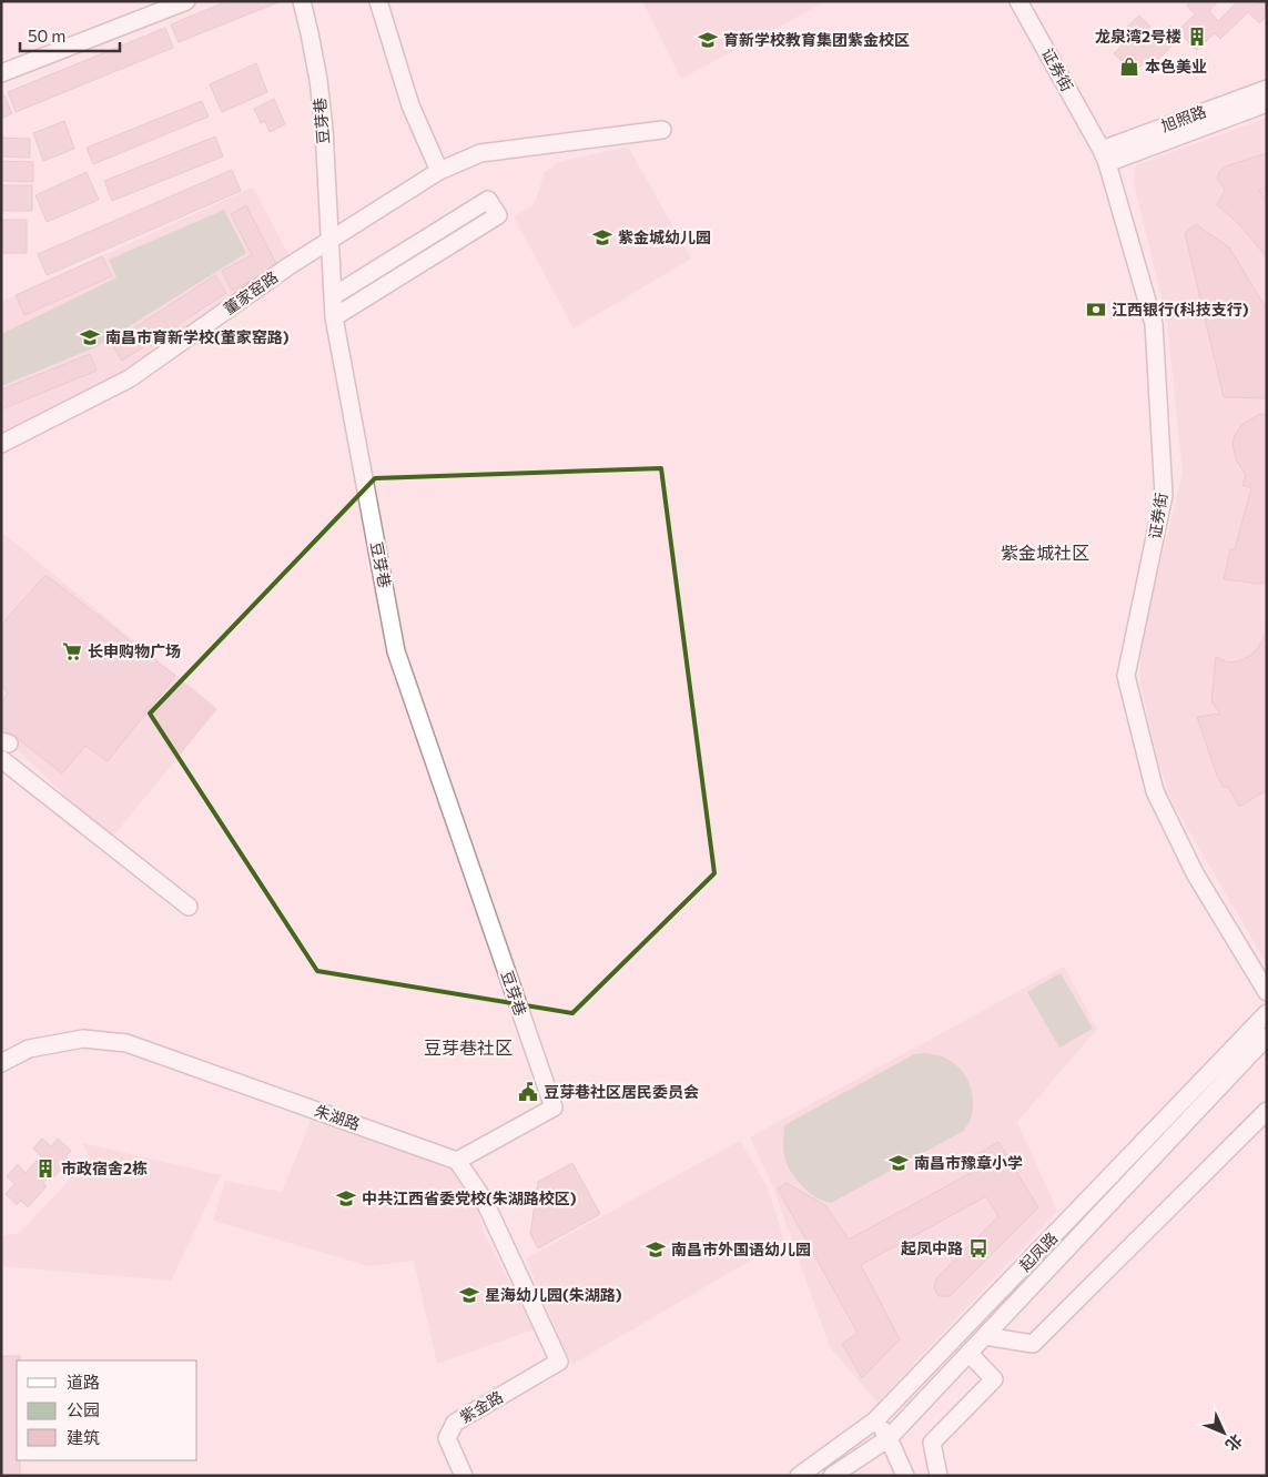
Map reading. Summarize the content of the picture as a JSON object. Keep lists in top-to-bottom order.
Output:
{
  "streets": {
    "street": [
      "证券街",
      "旭照路",
      "豆芽巷",
      "董家窑路",
      "朱湖路",
      "起凤路",
      "紫金路"
    ]
  },
  "crossings": [
    ["证券街", "旭照路"],
    ["豆芽巷", "董家窑路"],
    ["豆芽巷", "朱湖路"],
    ["豆芽巷", "紫金路"],
    ["朱湖路", "紫金路"]
  ],
  "districts": ["紫金城社区", "豆芽巷社区"],
  "places": {
    "building": ["龙泉湾2号楼", "市政宿舍2栋"],
    "school or university": [
      "育新学校教育集团紫金校区",
      "紫金城幼儿园",
      "南昌市育新学校(董家窑路)",
      "南昌市豫章小学",
      "中共江西省委党校(朱湖路校区)",
      "南昌市外国语幼儿园",
      "星海幼儿园(朱湖路)"
    ],
    "shop": ["本色美业"],
    "bank": ["江西银行(科技支行)"],
    "supermarket": ["长申购物广场"],
    "public building": ["豆芽巷社区居民委员会"],
    "bus stop": ["起凤中路"]
  },
  "legend": ["道路", "公园", "建筑"],
  "scale_bar": "50 m",
  "north": "bottom right"
}
